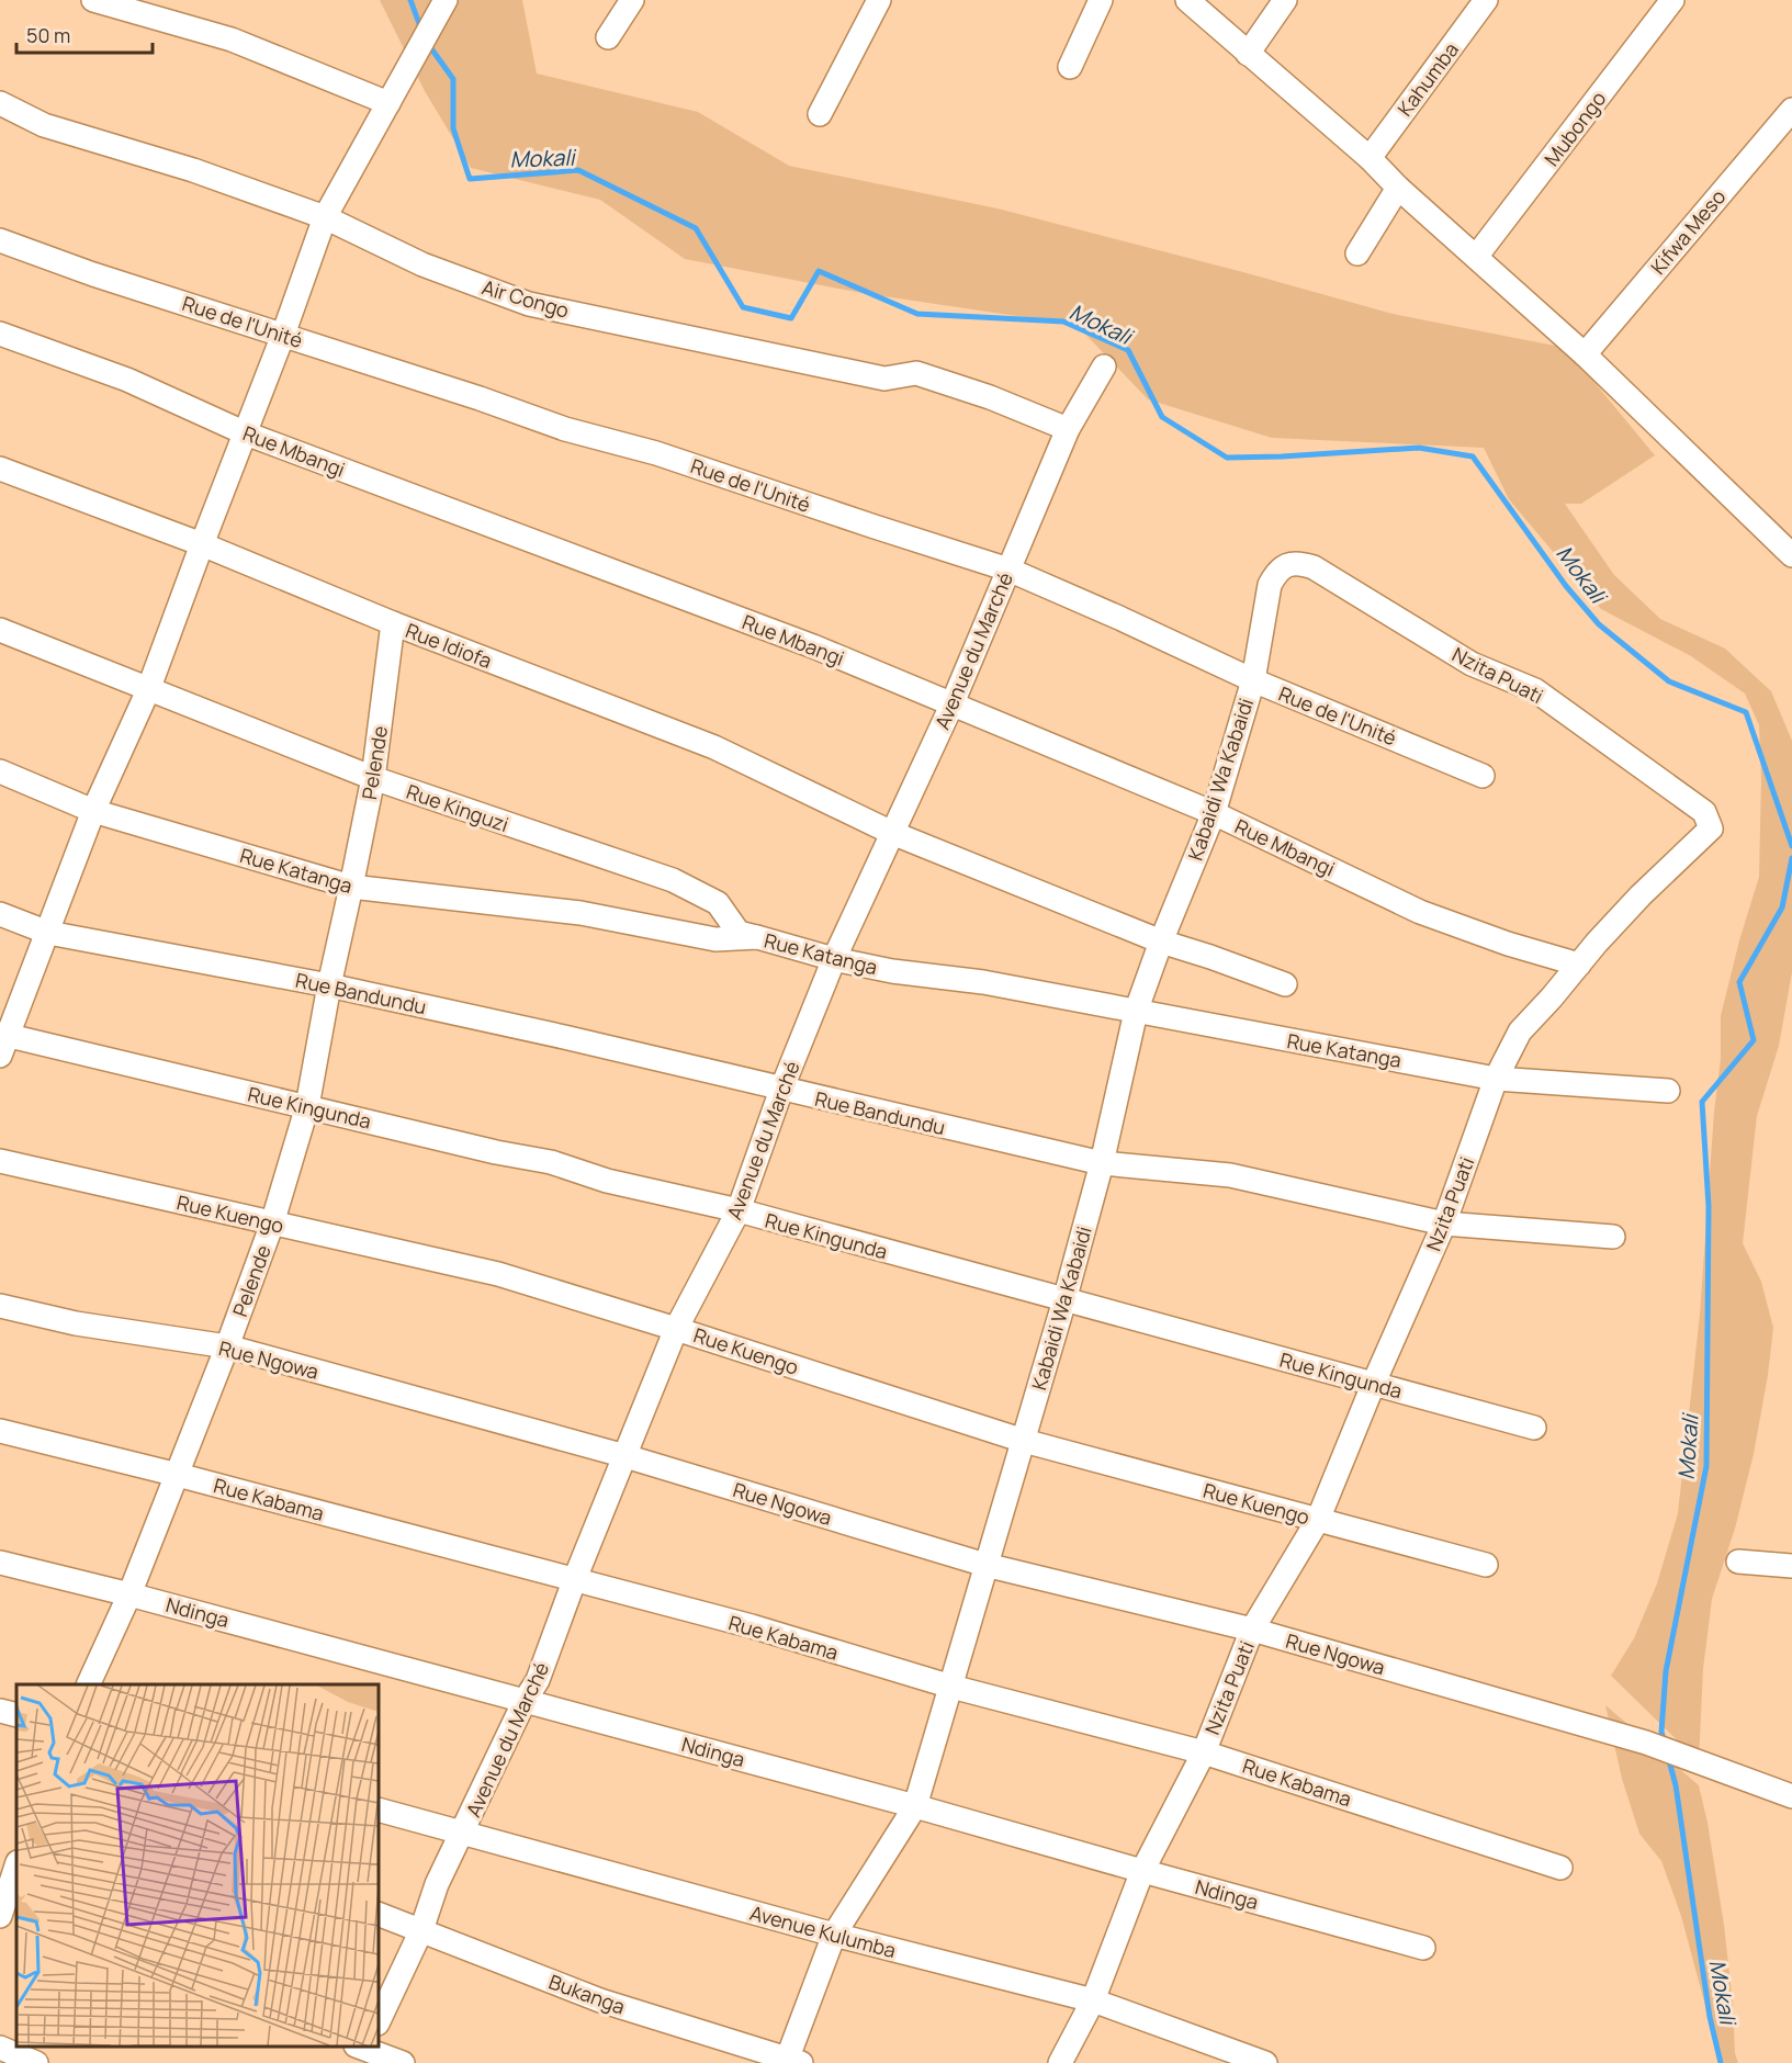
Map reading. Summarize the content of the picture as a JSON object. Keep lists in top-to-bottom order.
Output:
{
  "streets": {
    "street": [
      "Kahumba",
      "Mubongo",
      "Kifwa Meso",
      "Air Congo",
      "Rue de l'Unité",
      "Rue Mbangi",
      "Rue Idiofa",
      "Avenue du Marché",
      "Nzita Puati",
      "Pelende",
      "Kabaidi Wa Kabaidi",
      "Rue Kinguzi",
      "Rue Katanga",
      "Rue Bandundu",
      "Rue Kingunda",
      "Rue Kuengo",
      "Rue Ngowa",
      "Rue Kabama",
      "Ndinga",
      "Avenue Kulumba",
      "Bukanga"
    ]
  },
  "crossings": [
    ["Air Congo", "Avenue du Marché"],
    ["Rue de l'Unité", "Avenue du Marché"],
    ["Rue de l'Unité", "Kabaidi Wa Kabaidi"],
    ["Rue Mbangi", "Avenue du Marché"],
    ["Rue Mbangi", "Nzita Puati"],
    ["Rue Mbangi", "Kabaidi Wa Kabaidi"],
    ["Rue Idiofa", "Avenue du Marché"],
    ["Rue Idiofa", "Pelende"],
    ["Rue Idiofa", "Kabaidi Wa Kabaidi"],
    ["Avenue du Marché", "Rue Katanga"],
    ["Avenue du Marché", "Rue Bandundu"],
    ["Avenue du Marché", "Rue Kingunda"],
    ["Avenue du Marché", "Rue Kuengo"],
    ["Avenue du Marché", "Rue Ngowa"],
    ["Avenue du Marché", "Rue Kabama"],
    ["Avenue du Marché", "Ndinga"],
    ["Avenue du Marché", "Avenue Kulumba"],
    ["Avenue du Marché", "Bukanga"],
    ["Nzita Puati", "Kabaidi Wa Kabaidi"],
    ["Nzita Puati", "Rue Katanga"],
    ["Nzita Puati", "Rue Bandundu"],
    ["Nzita Puati", "Rue Kingunda"],
    ["Nzita Puati", "Rue Kuengo"],
    ["Nzita Puati", "Rue Ngowa"],
    ["Nzita Puati", "Rue Kabama"],
    ["Nzita Puati", "Ndinga"],
    ["Nzita Puati", "Avenue Kulumba"],
    ["Pelende", "Rue Kinguzi"],
    ["Pelende", "Rue Katanga"],
    ["Pelende", "Rue Bandundu"],
    ["Pelende", "Rue Kingunda"],
    ["Pelende", "Rue Kuengo"],
    ["Pelende", "Rue Ngowa"],
    ["Pelende", "Rue Kabama"],
    ["Pelende", "Ndinga"],
    ["Kabaidi Wa Kabaidi", "Rue Katanga"],
    ["Kabaidi Wa Kabaidi", "Rue Bandundu"],
    ["Kabaidi Wa Kabaidi", "Rue Kingunda"],
    ["Kabaidi Wa Kabaidi", "Rue Kuengo"],
    ["Kabaidi Wa Kabaidi", "Rue Ngowa"],
    ["Kabaidi Wa Kabaidi", "Rue Kabama"],
    ["Kabaidi Wa Kabaidi", "Ndinga"],
    ["Kabaidi Wa Kabaidi", "Avenue Kulumba"],
    ["Kabaidi Wa Kabaidi", "Bukanga"],
    ["Rue Kinguzi", "Rue Katanga"]
  ],
  "water": ["Mokali"],
  "scale_bar": "50 m"
}
